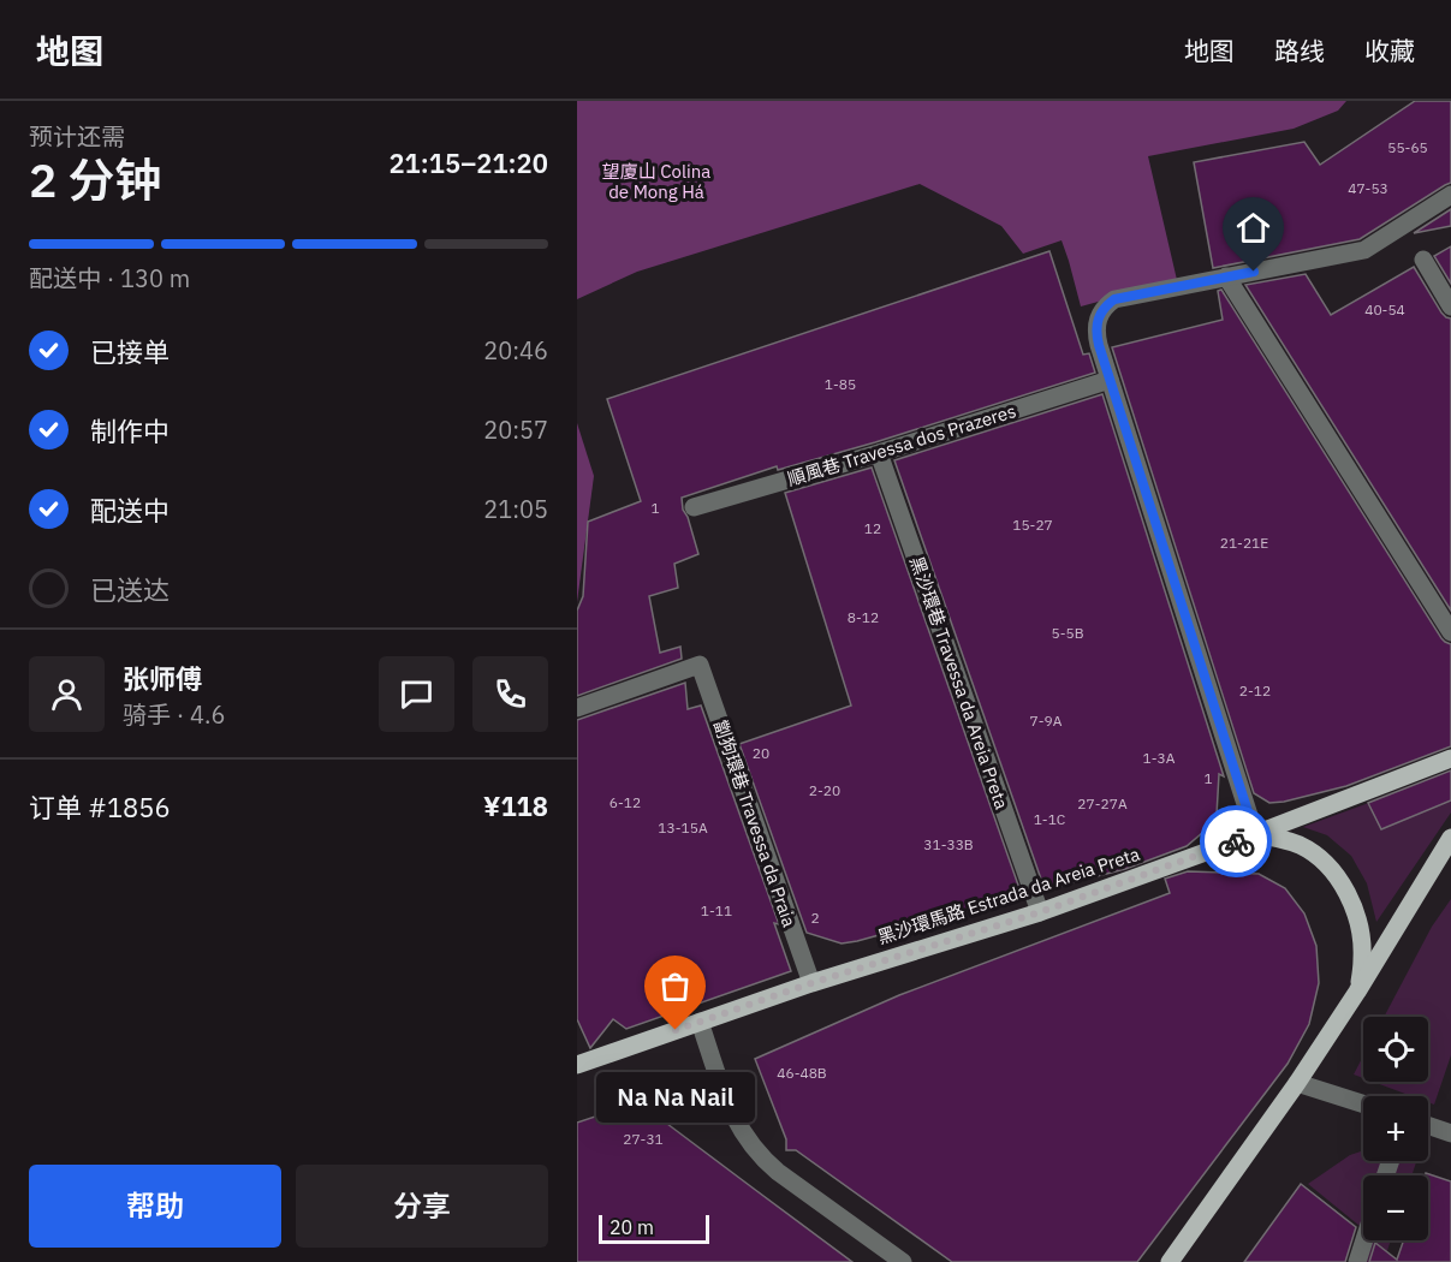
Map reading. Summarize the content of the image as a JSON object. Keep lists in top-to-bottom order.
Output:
{
  "streets": {
    "main road": ["黑沙環馬路 Estrada da Areia Preta"],
    "street": ["順風巷 Travessa dos Prazeres", "黑沙環巷 Travessa da Areia Preta", "劏狗環巷 Travessa da Praia"]
  },
  "crossings": [
    ["順風巷 Travessa dos Prazeres", "黑沙環巷 Travessa da Areia Preta"],
    ["黑沙環巷 Travessa da Areia Preta", "黑沙環馬路 Estrada da Areia Preta"],
    ["劏狗環巷 Travessa da Praia", "黑沙環馬路 Estrada da Areia Preta"]
  ],
  "parks": ["望廈山 Colina de Mong Há"],
  "places": ["Na Na Nail"],
  "house_numbers": [
    "55-65",
    "47-53",
    "40-54",
    "1-85",
    "1",
    "15-27",
    "12",
    "21-21E",
    "8-12",
    "5-5B",
    "2-12",
    "7-9A",
    "20",
    "1-3A",
    "1",
    "2-20",
    "6-12",
    "27-27A",
    "1-1C",
    "13-15A",
    "31-33B",
    "1-11",
    "2",
    "46-48B",
    "27-31"
  ],
  "scale_bar": "20 m",
  "page": {
    "header": "地图",
    "nav": ["地图", "路线", "收藏"],
    "heading": ["2 分钟", "预计还需", "21:15–21:20"],
    "panel": [
      "张师傅",
      "骑手 · 4.6",
      "订单 #1856",
      "¥118"
    ],
    "bar": "配送中 · 130 m",
    "list": [
      ["已接单", "20:46"],
      ["制作中", "20:57"],
      ["配送中", "21:05"],
      "已送达"
    ],
    "map_buttons": ["+", "−"],
    "bubble": "Na Na Nail",
    "buttons": ["帮助", "分享"],
    "scale": "20 m"
  }
}
